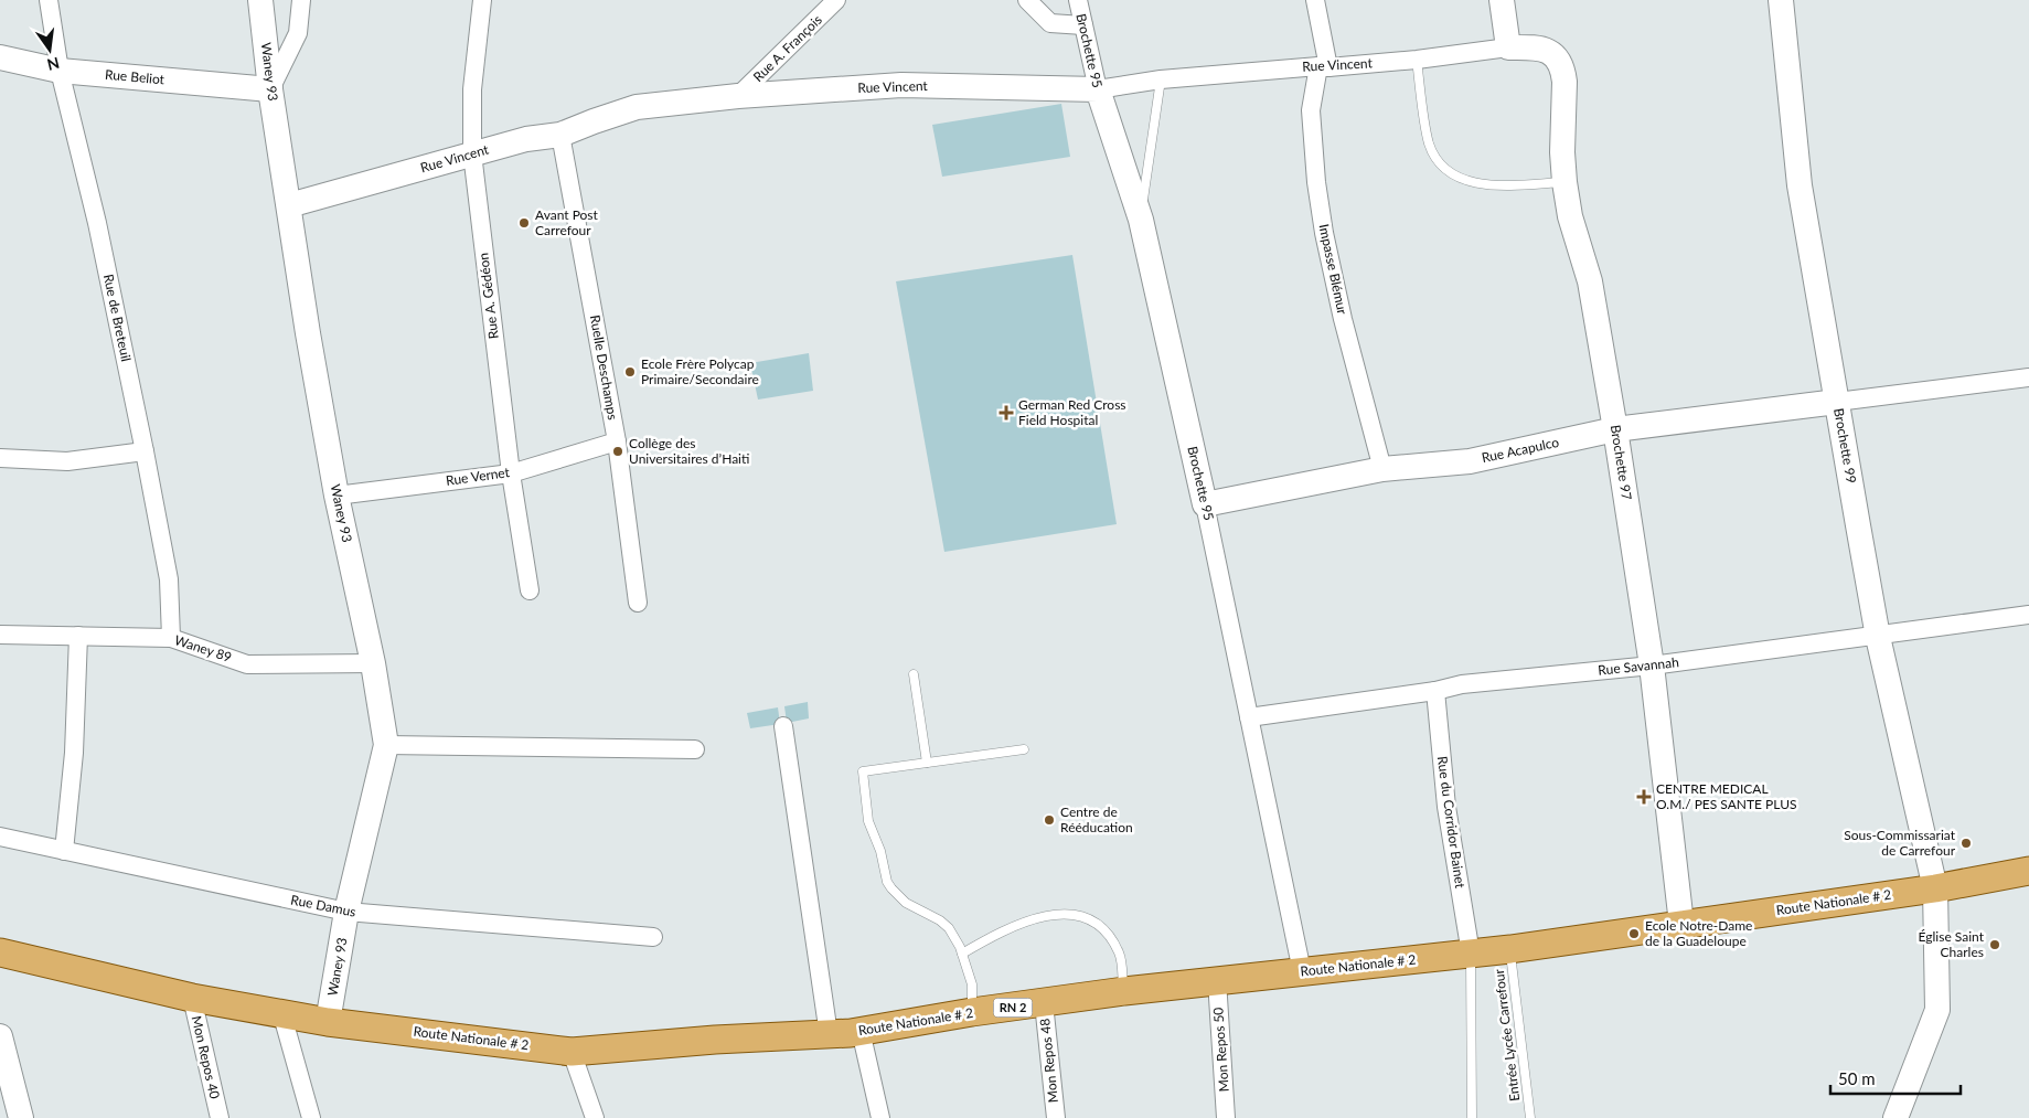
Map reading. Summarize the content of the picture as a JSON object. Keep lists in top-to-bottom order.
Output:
{
  "streets": {
    "main road": ["Route Nationale # 2", "RN 2"],
    "street": [
      "Rue A. François",
      "Brochette 95",
      "Rue Vincent",
      "Waney 93",
      "Rue Beliot",
      "Impasse Blémur",
      "Rue A. Gédéon",
      "Rue de Breteuil",
      "Ruelle Deschamps",
      "Brochette 99",
      "Rue Acapulco",
      "Brochette 97",
      "Rue Vernet",
      "Waney 89",
      "Rue Savannah",
      "Rue du Corridor Bainet",
      "Rue Damus",
      "Mon Repos 50",
      "Mon Repos 40",
      "Mon Repos 48"
    ],
    "lane": ["Entrée Lycée Carrefour"]
  },
  "crossings": [
    ["Rue A. François", "Rue Vincent"],
    ["Brochette 95", "Rue Vincent"],
    ["Brochette 95", "Rue Acapulco"],
    ["Brochette 95", "Rue Savannah"],
    ["Brochette 95", "Route Nationale # 2"],
    ["Rue Vincent", "Waney 93"],
    ["Rue Vincent", "Impasse Blémur"],
    ["Rue Vincent", "Rue A. Gédéon"],
    ["Rue Vincent", "Ruelle Deschamps"],
    ["Rue Vincent", "Brochette 97"],
    ["Waney 93", "Rue Beliot"],
    ["Waney 93", "Rue Vernet"],
    ["Waney 93", "Waney 89"],
    ["Waney 93", "Route Nationale # 2"],
    ["Waney 93", "Rue Damus"],
    ["Rue Beliot", "Rue de Breteuil"],
    ["Impasse Blémur", "Rue Acapulco"],
    ["Rue A. Gédéon", "Rue Vernet"],
    ["Rue de Breteuil", "Waney 89"],
    ["Ruelle Deschamps", "Rue Vernet"],
    ["Brochette 99", "Rue Acapulco"],
    ["Brochette 99", "Rue Savannah"],
    ["Brochette 99", "Route Nationale # 2"],
    ["Rue Acapulco", "Brochette 97"],
    ["Brochette 97", "Rue Savannah"],
    ["Brochette 97", "Route Nationale # 2"],
    ["Rue Savannah", "Rue du Corridor Bainet"],
    ["Rue du Corridor Bainet", "Route Nationale # 2"],
    ["Route Nationale # 2", "Entrée Lycée Carrefour"],
    ["Route Nationale # 2", "Mon Repos 50"],
    ["Route Nationale # 2", "Mon Repos 40"],
    ["Route Nationale # 2", "Mon Repos 48"]
  ],
  "places": {
    "other": [
      "Avant Post Carrefour",
      "Ecole Frère Polycap Primaire/Secondaire",
      "Collège des Universitaires d’Haiti",
      "Centre de Rééducation",
      "Sous-Commissariat de Carrefour",
      "Ecole Notre-Dame de la Guadeloupe",
      "Église Saint Charles"
    ],
    "health": ["German Red Cross Field Hospital", "CENTRE MEDICAL O.M./ PES SANTE PLUS"]
  },
  "scale_bar": "50 m",
  "north": "bottom"
}
